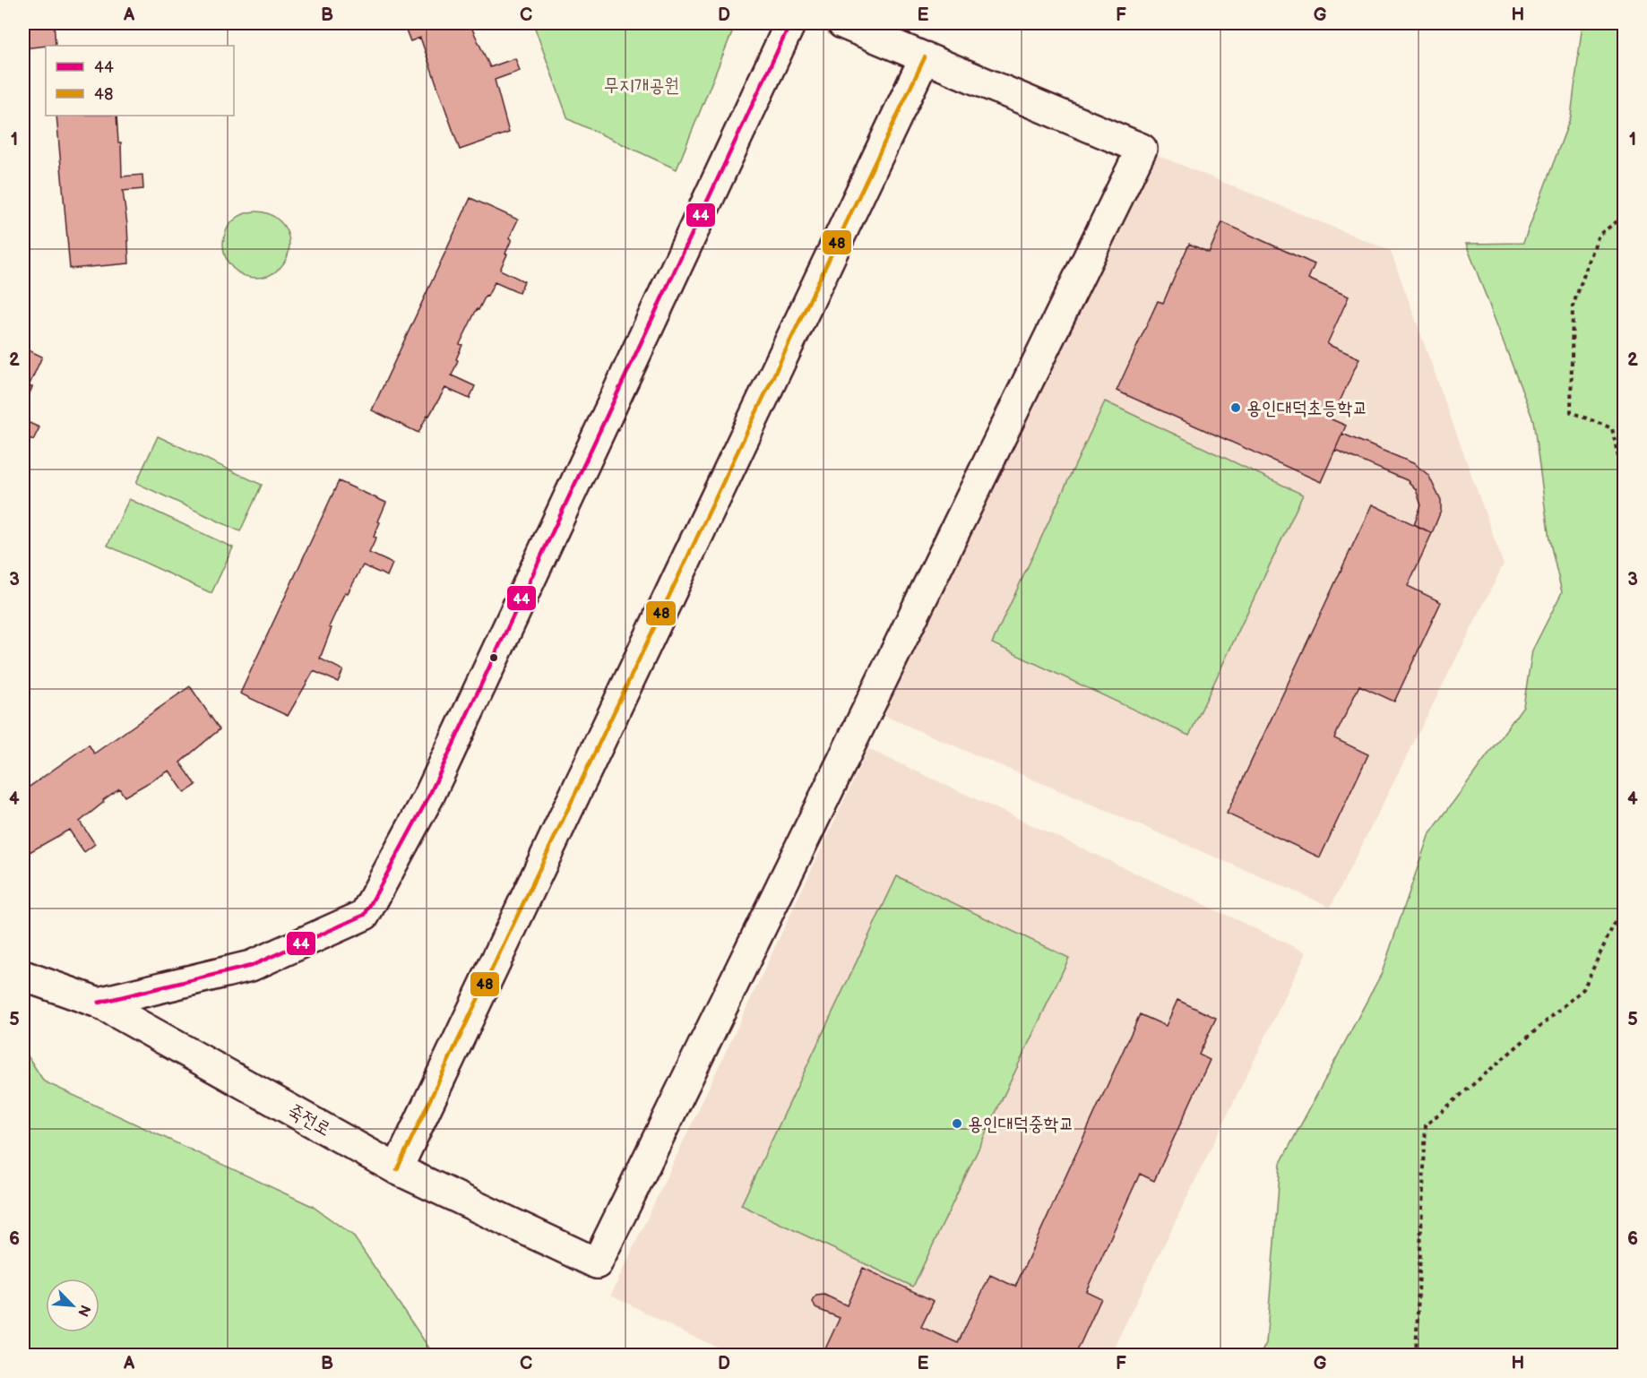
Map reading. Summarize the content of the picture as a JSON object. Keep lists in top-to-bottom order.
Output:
{
  "streets": {
    "street": ["죽전로"]
  },
  "parks": ["무지개공원"],
  "places": ["용인대덕초등학교", "용인대덕중학교"],
  "lines": ["transit line 44", "transit line 48"],
  "legend": ["44", "48"],
  "north": "bottom right",
  "grid": {
    "columns": [
      "A",
      "B",
      "C",
      "D",
      "E",
      "F",
      "G",
      "H"
    ],
    "rows": [
      "1",
      "2",
      "3",
      "4",
      "5",
      "6"
    ]
  }
}
